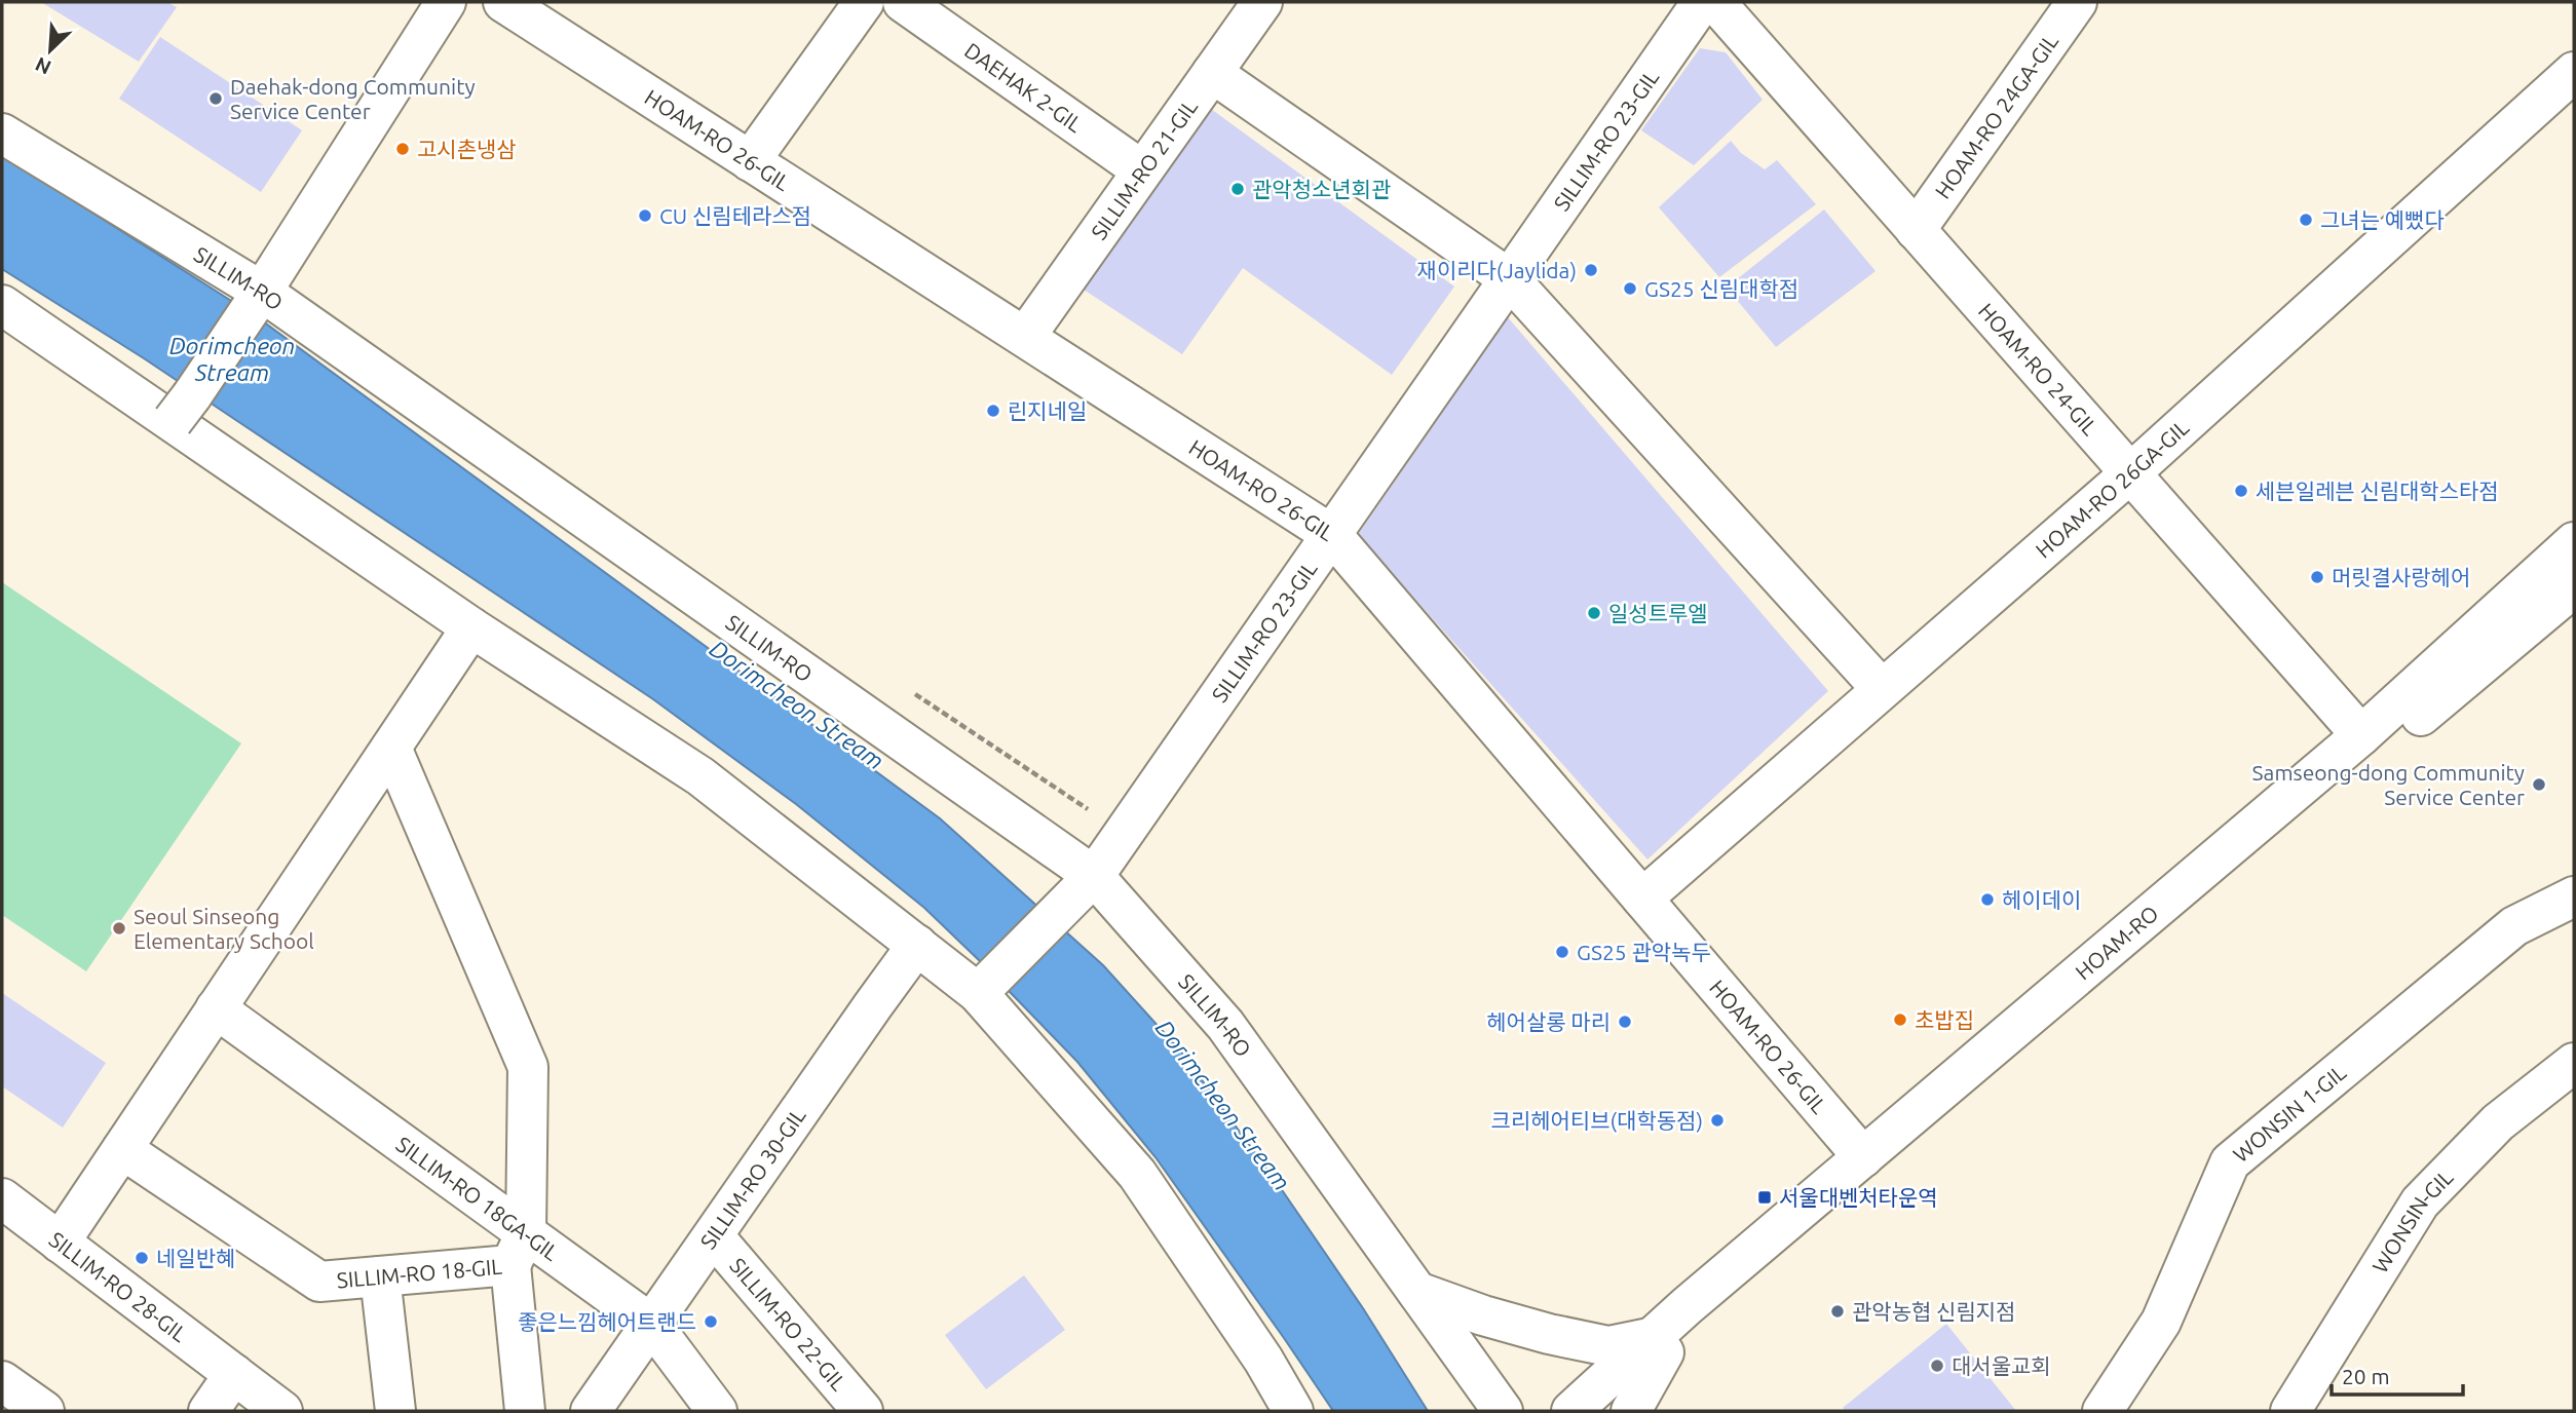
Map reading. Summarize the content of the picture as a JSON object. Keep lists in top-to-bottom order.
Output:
{
  "streets": {
    "street": [
      "DAEHAK 2-GIL",
      "HOAM-RO 24GA-GIL",
      "HOAM-RO 26-GIL",
      "SILLIM-RO 23-GIL",
      "SILLIM-RO 21-GIL",
      "SILLIM-RO",
      "HOAM-RO 24-GIL",
      "HOAM-RO 26GA-GIL",
      "HOAM-RO",
      "WONSIN 1-GIL",
      "SILLIM-RO 30-GIL",
      "SILLIM-RO 18GA-GIL",
      "WONSIN-GIL",
      "SILLIM-RO 18-GIL",
      "SILLIM-RO 28-GIL",
      "SILLIM-RO 22-GIL"
    ]
  },
  "crossings": [
    ["DAEHAK 2-GIL", "SILLIM-RO 21-GIL"],
    ["HOAM-RO 24GA-GIL", "HOAM-RO 24-GIL"],
    ["HOAM-RO 26-GIL", "SILLIM-RO 23-GIL"],
    ["HOAM-RO 26-GIL", "SILLIM-RO 21-GIL"],
    ["HOAM-RO 26-GIL", "HOAM-RO 26GA-GIL"],
    ["HOAM-RO 26-GIL", "HOAM-RO"],
    ["SILLIM-RO 23-GIL", "SILLIM-RO"],
    ["HOAM-RO 24-GIL", "HOAM-RO 26GA-GIL"],
    ["HOAM-RO 24-GIL", "HOAM-RO"],
    ["SILLIM-RO 30-GIL", "SILLIM-RO 18GA-GIL"],
    ["SILLIM-RO 30-GIL", "SILLIM-RO 22-GIL"],
    ["SILLIM-RO 18GA-GIL", "SILLIM-RO 18-GIL"]
  ],
  "water": ["Dorimcheon Stream"],
  "places": {
    "other": [
      "Daehak-dong Community Service Center",
      "고시촌냉삼",
      "관악청소년회관",
      "CU 신림테라스점",
      "그녀는 예뻤다",
      "재이리다(Jaylida)",
      "GS25 신림대학점",
      "린지네일",
      "세븐일레븐 신림대학스타점",
      "머릿결사랑헤어",
      "일성트루엘",
      "Samseong-dong Community Service Center",
      "헤이데이",
      "Seoul Sinseong Elementary School",
      "GS25 관악녹두",
      "초밥집",
      "헤어살롱 마리",
      "크리헤어티브(대학동점)",
      "네일반혜",
      "관악농협 신림지점",
      "좋은느낌헤어트랜드",
      "대서울교회"
    ],
    "transit": ["서울대벤처타운역"]
  },
  "scale_bar": "20 m",
  "north": "bottom left"
}
